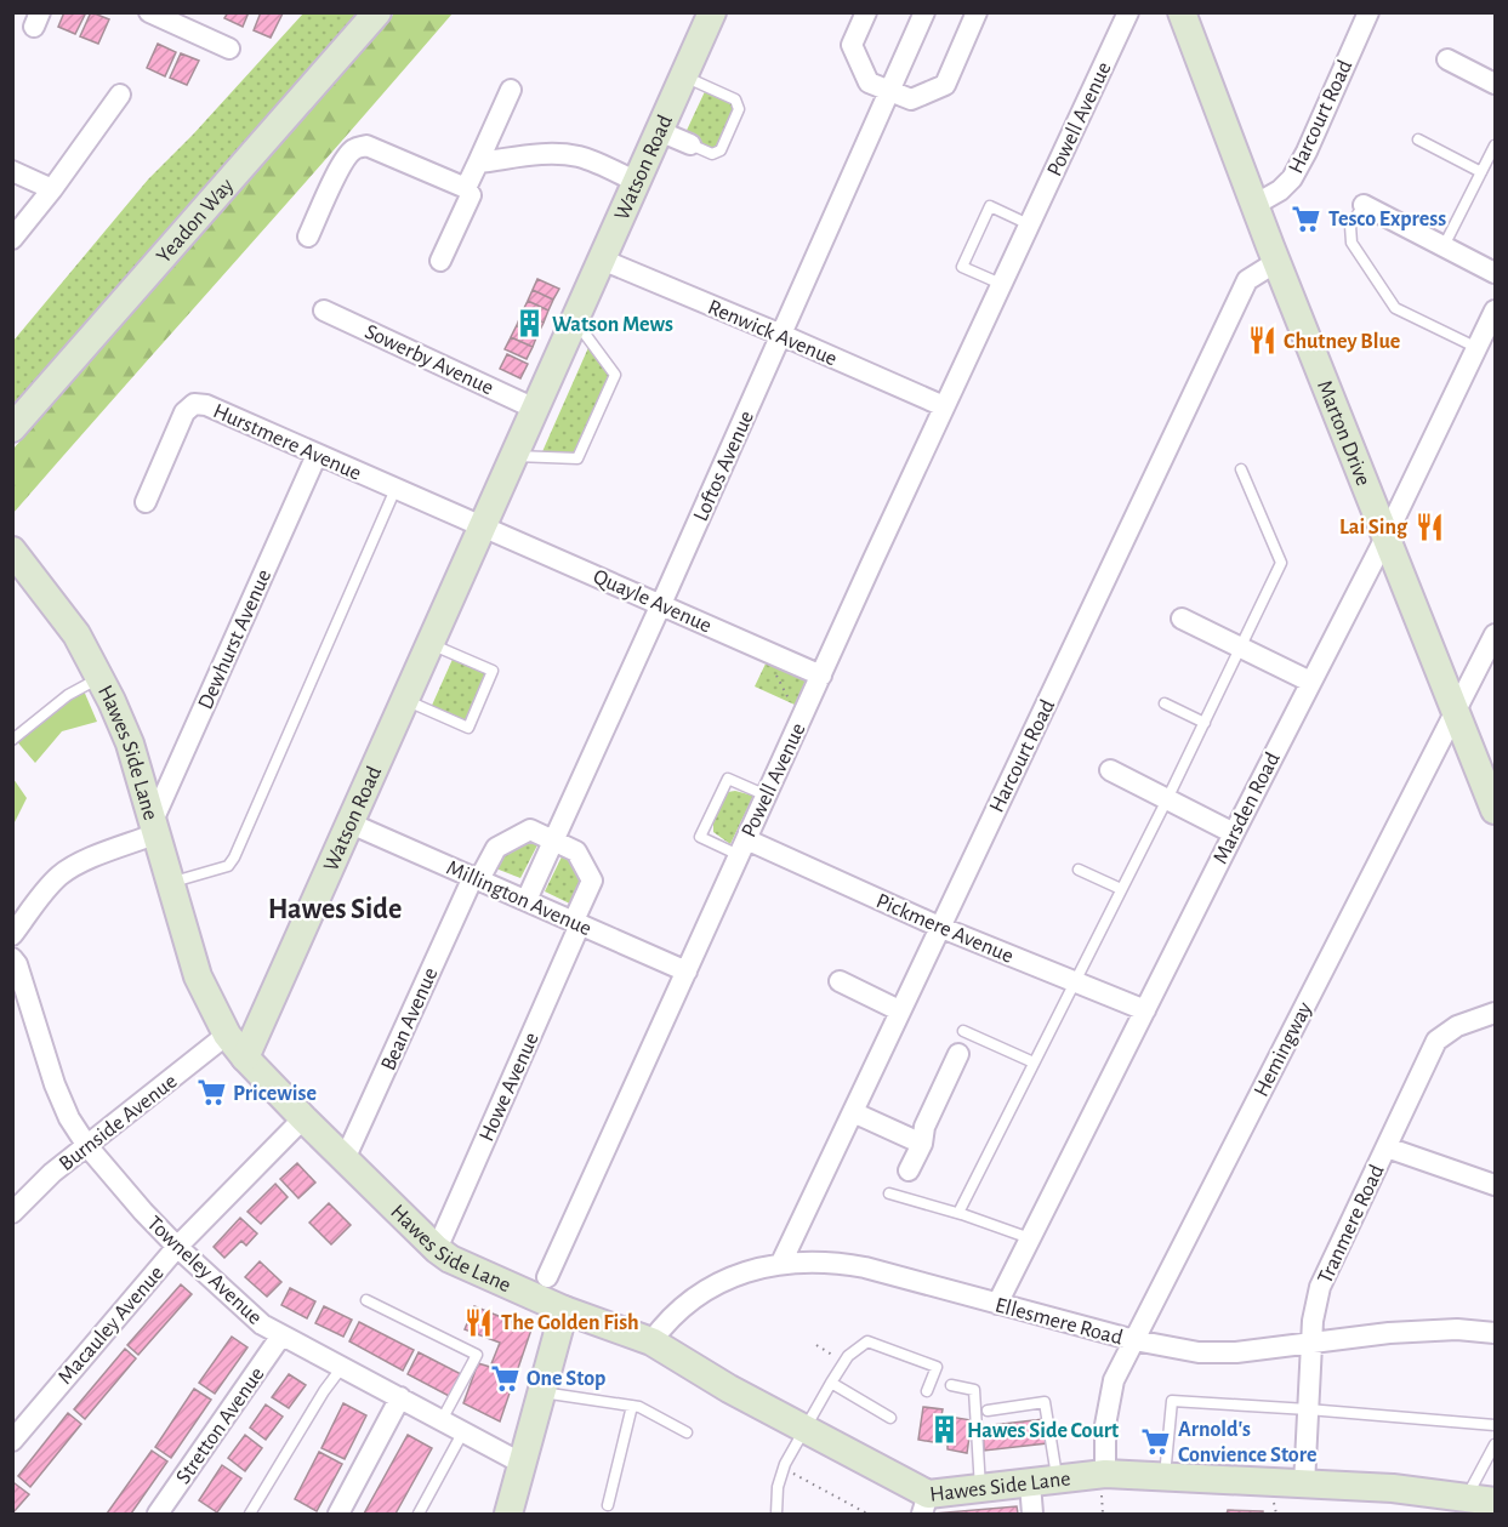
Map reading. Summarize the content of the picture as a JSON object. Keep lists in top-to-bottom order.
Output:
{
  "streets": {
    "street": [
      "Harcourt Road",
      "Powell Avenue",
      "Watson Road",
      "Yeadon Way",
      "Renwick Avenue",
      "Sowerby Avenue",
      "Marton Drive",
      "Hurstmere Avenue",
      "Loftos Avenue",
      "Quayle Avenue",
      "Dewhurst Avenue",
      "Hawes Side Lane",
      "Marsden Road",
      "Millington Avenue",
      "Pickmere Avenue",
      "Bean Avenue",
      "Hemingway",
      "Howe Avenue",
      "Burnside Avenue",
      "Tranmere Road",
      "Towneley Avenue",
      "Ellesmere Road",
      "Macauley Avenue",
      "Stretton Avenue"
    ]
  },
  "crossings": [
    ["Harcourt Road", "Marton Drive"],
    ["Harcourt Road", "Pickmere Avenue"],
    ["Harcourt Road", "Ellesmere Road"],
    ["Powell Avenue", "Renwick Avenue"],
    ["Powell Avenue", "Quayle Avenue"],
    ["Powell Avenue", "Millington Avenue"],
    ["Powell Avenue", "Pickmere Avenue"],
    ["Watson Road", "Renwick Avenue"],
    ["Watson Road", "Sowerby Avenue"],
    ["Watson Road", "Hurstmere Avenue"],
    ["Watson Road", "Quayle Avenue"],
    ["Watson Road", "Hawes Side Lane"],
    ["Watson Road", "Millington Avenue"],
    ["Renwick Avenue", "Loftos Avenue"],
    ["Marton Drive", "Marsden Road"],
    ["Marton Drive", "Hemingway"],
    ["Hurstmere Avenue", "Quayle Avenue"],
    ["Hurstmere Avenue", "Dewhurst Avenue"],
    ["Loftos Avenue", "Quayle Avenue"],
    ["Loftos Avenue", "Millington Avenue"],
    ["Dewhurst Avenue", "Hawes Side Lane"],
    ["Hawes Side Lane", "Bean Avenue"],
    ["Hawes Side Lane", "Hemingway"],
    ["Hawes Side Lane", "Howe Avenue"],
    ["Hawes Side Lane", "Burnside Avenue"],
    ["Hawes Side Lane", "Tranmere Road"],
    ["Hawes Side Lane", "Ellesmere Road"],
    ["Hawes Side Lane", "Macauley Avenue"],
    ["Marsden Road", "Pickmere Avenue"],
    ["Marsden Road", "Ellesmere Road"],
    ["Millington Avenue", "Bean Avenue"],
    ["Millington Avenue", "Howe Avenue"],
    ["Hemingway", "Ellesmere Road"],
    ["Burnside Avenue", "Towneley Avenue"],
    ["Tranmere Road", "Ellesmere Road"],
    ["Towneley Avenue", "Macauley Avenue"],
    ["Towneley Avenue", "Stretton Avenue"]
  ],
  "districts": ["Hawes Side"],
  "places": {
    "supermarket": [
      "Tesco Express",
      "Pricewise",
      "One Stop",
      "Arnold's Convience Store"
    ],
    "building": ["Watson Mews", "Hawes Side Court"],
    "restaurant": ["Chutney Blue", "Lai Sing", "The Golden Fish"]
  }
}
